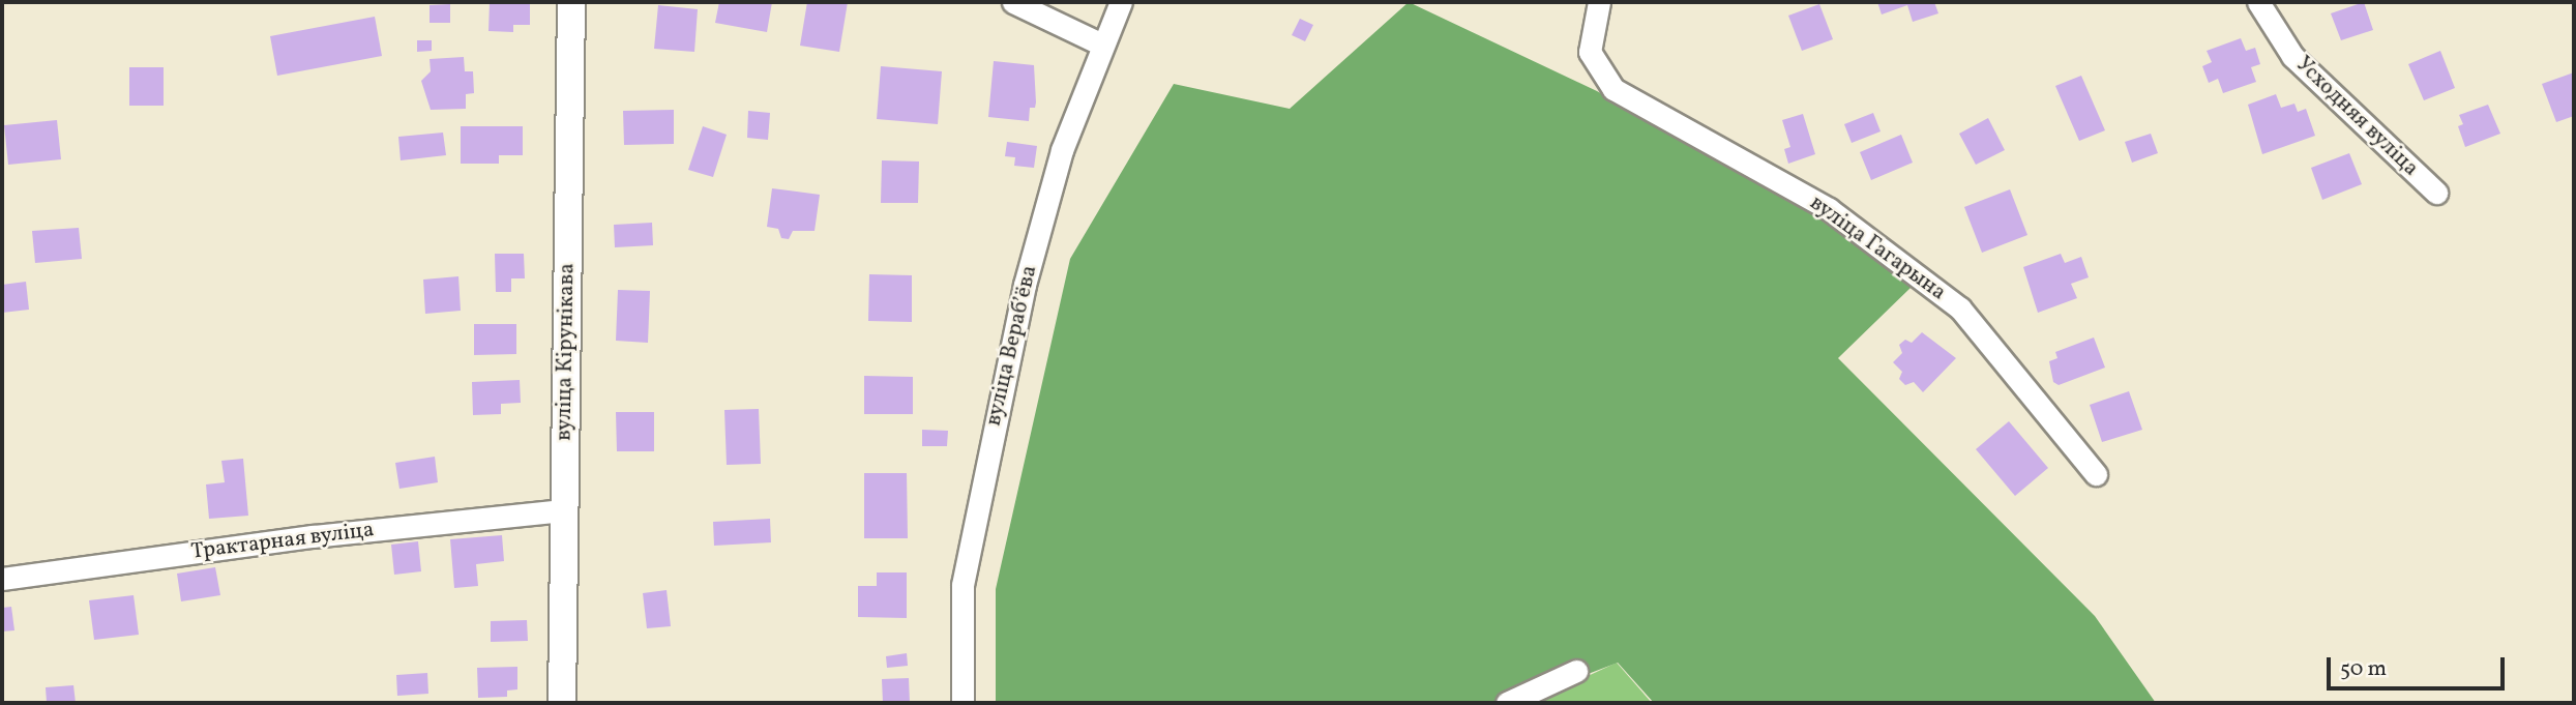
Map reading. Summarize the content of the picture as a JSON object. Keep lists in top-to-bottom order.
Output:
{
  "streets": {
    "street": [
      "Усходняя вуліца",
      "вуліца Гагарына",
      "вуліца Верабʼёва",
      "вуліца Кірунікава",
      "Трактарная вуліца"
    ]
  },
  "crossings": [
    ["вуліца Кірунікава", "Трактарная вуліца"]
  ],
  "scale_bar": "50 m"
}
